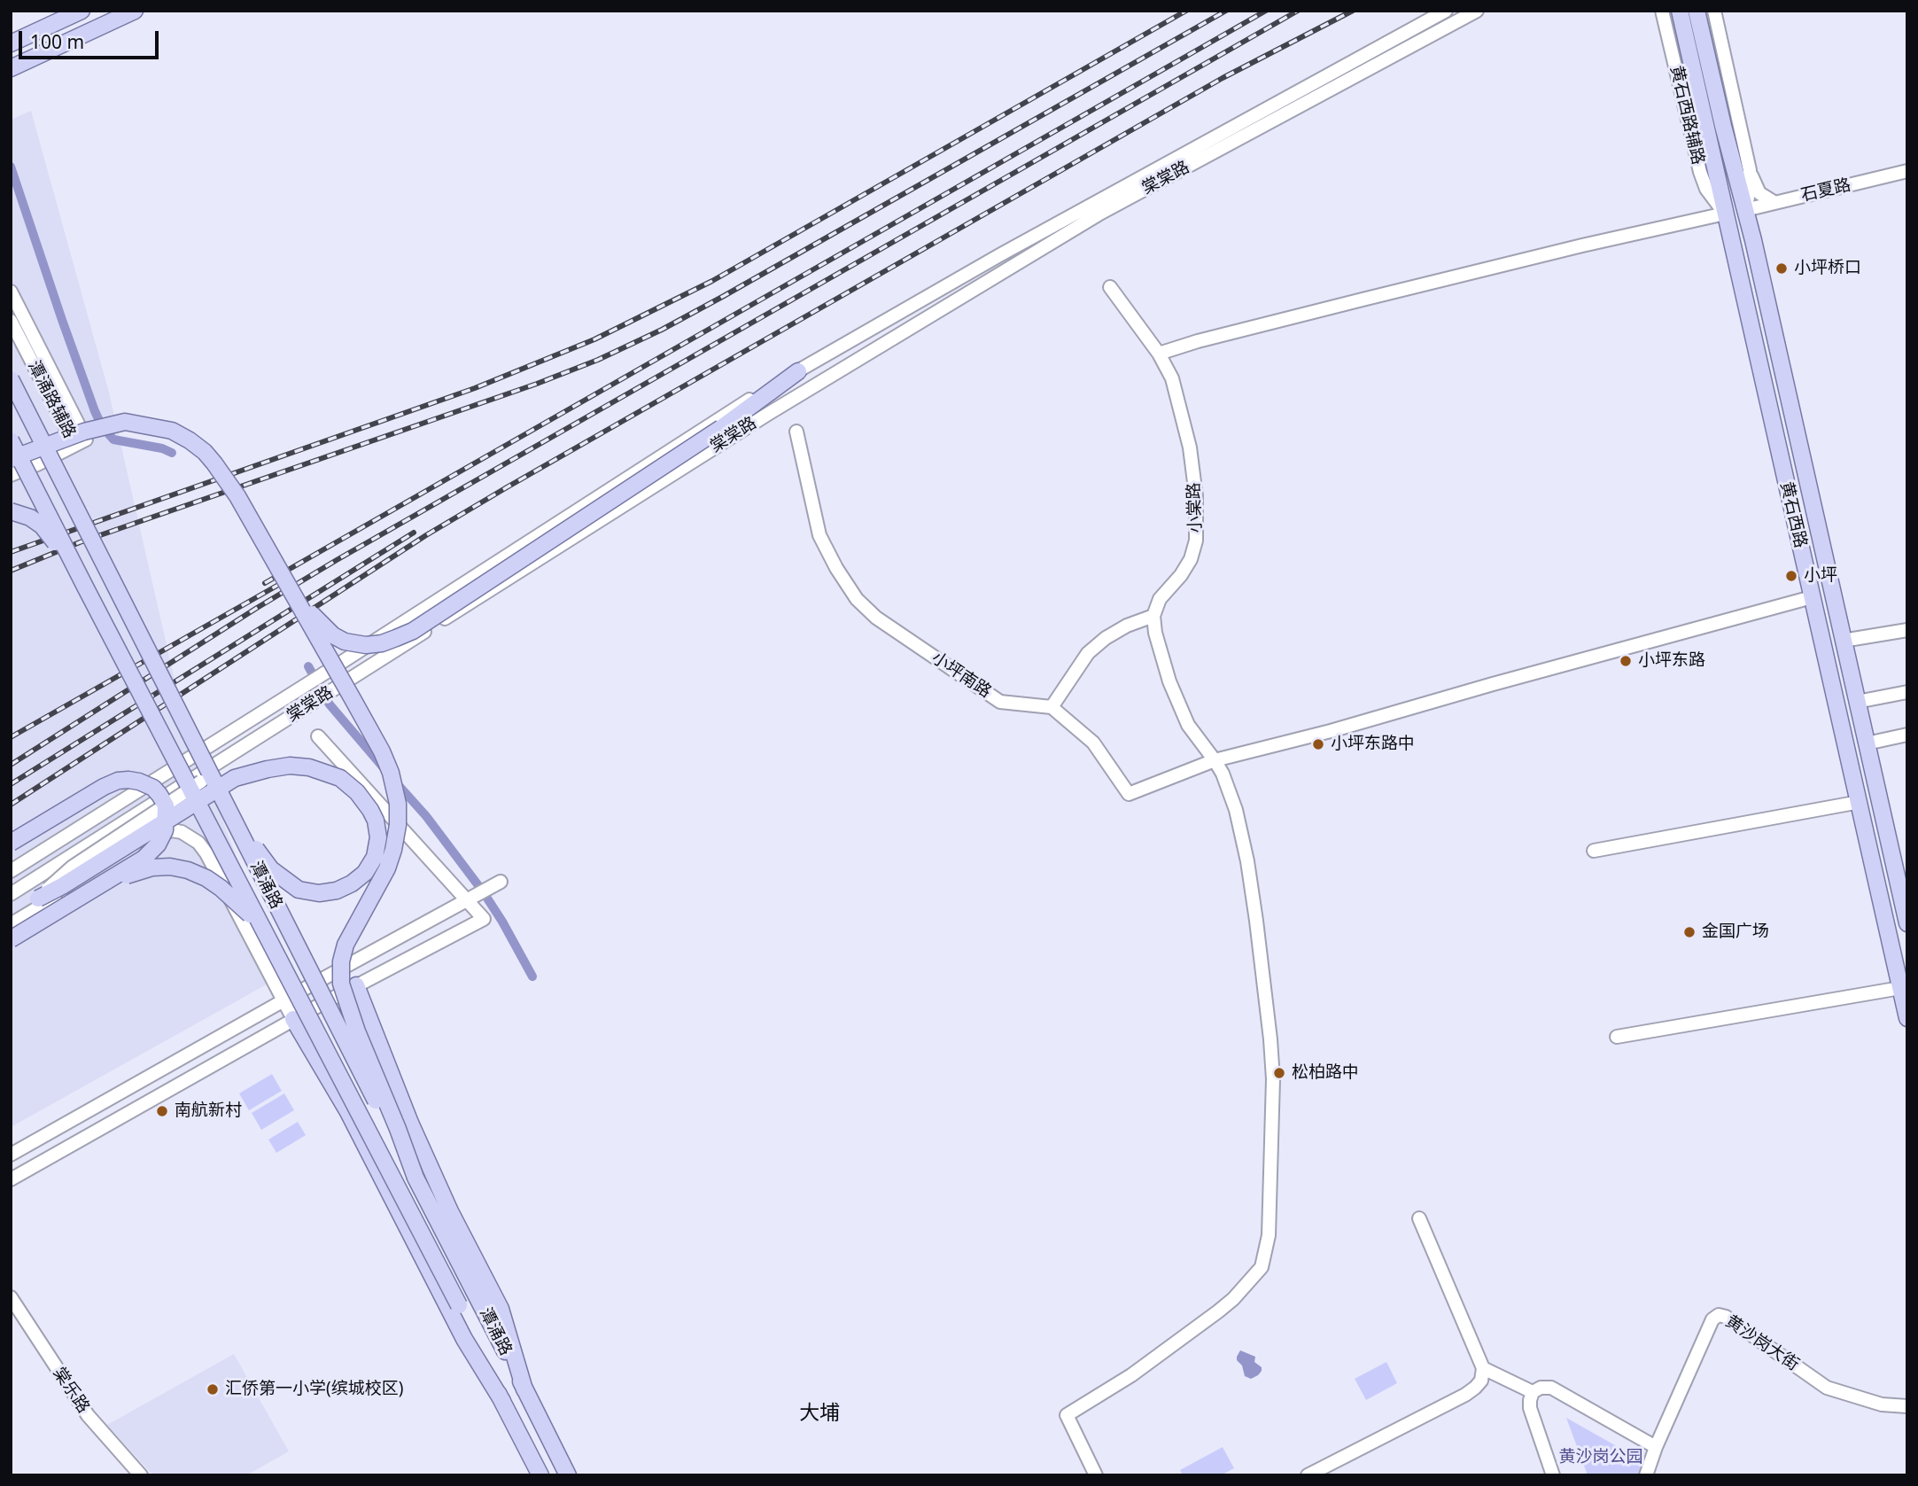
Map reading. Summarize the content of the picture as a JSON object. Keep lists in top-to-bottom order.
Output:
{
  "streets": {
    "main road": ["黄石西路", "潭涌路"],
    "street": [
      "黄石西路辅路",
      "棠棠路",
      "石夏路",
      "潭涌路辅路",
      "小棠路",
      "小坪南路",
      "黄沙岗大街",
      "棠乐路"
    ]
  },
  "crossings": [
    ["黄石西路辅路", "黄石西路"],
    ["石夏路", "黄石西路"]
  ],
  "districts": ["大埔"],
  "parks": ["黄沙岗公园"],
  "places": [
    "小坪桥口",
    "小坪",
    "小坪东路",
    "小坪东路中",
    "金国广场",
    "松柏路中",
    "南航新村",
    "汇侨第一小学(缤城校区)"
  ],
  "scale_bar": "100 m"
}
